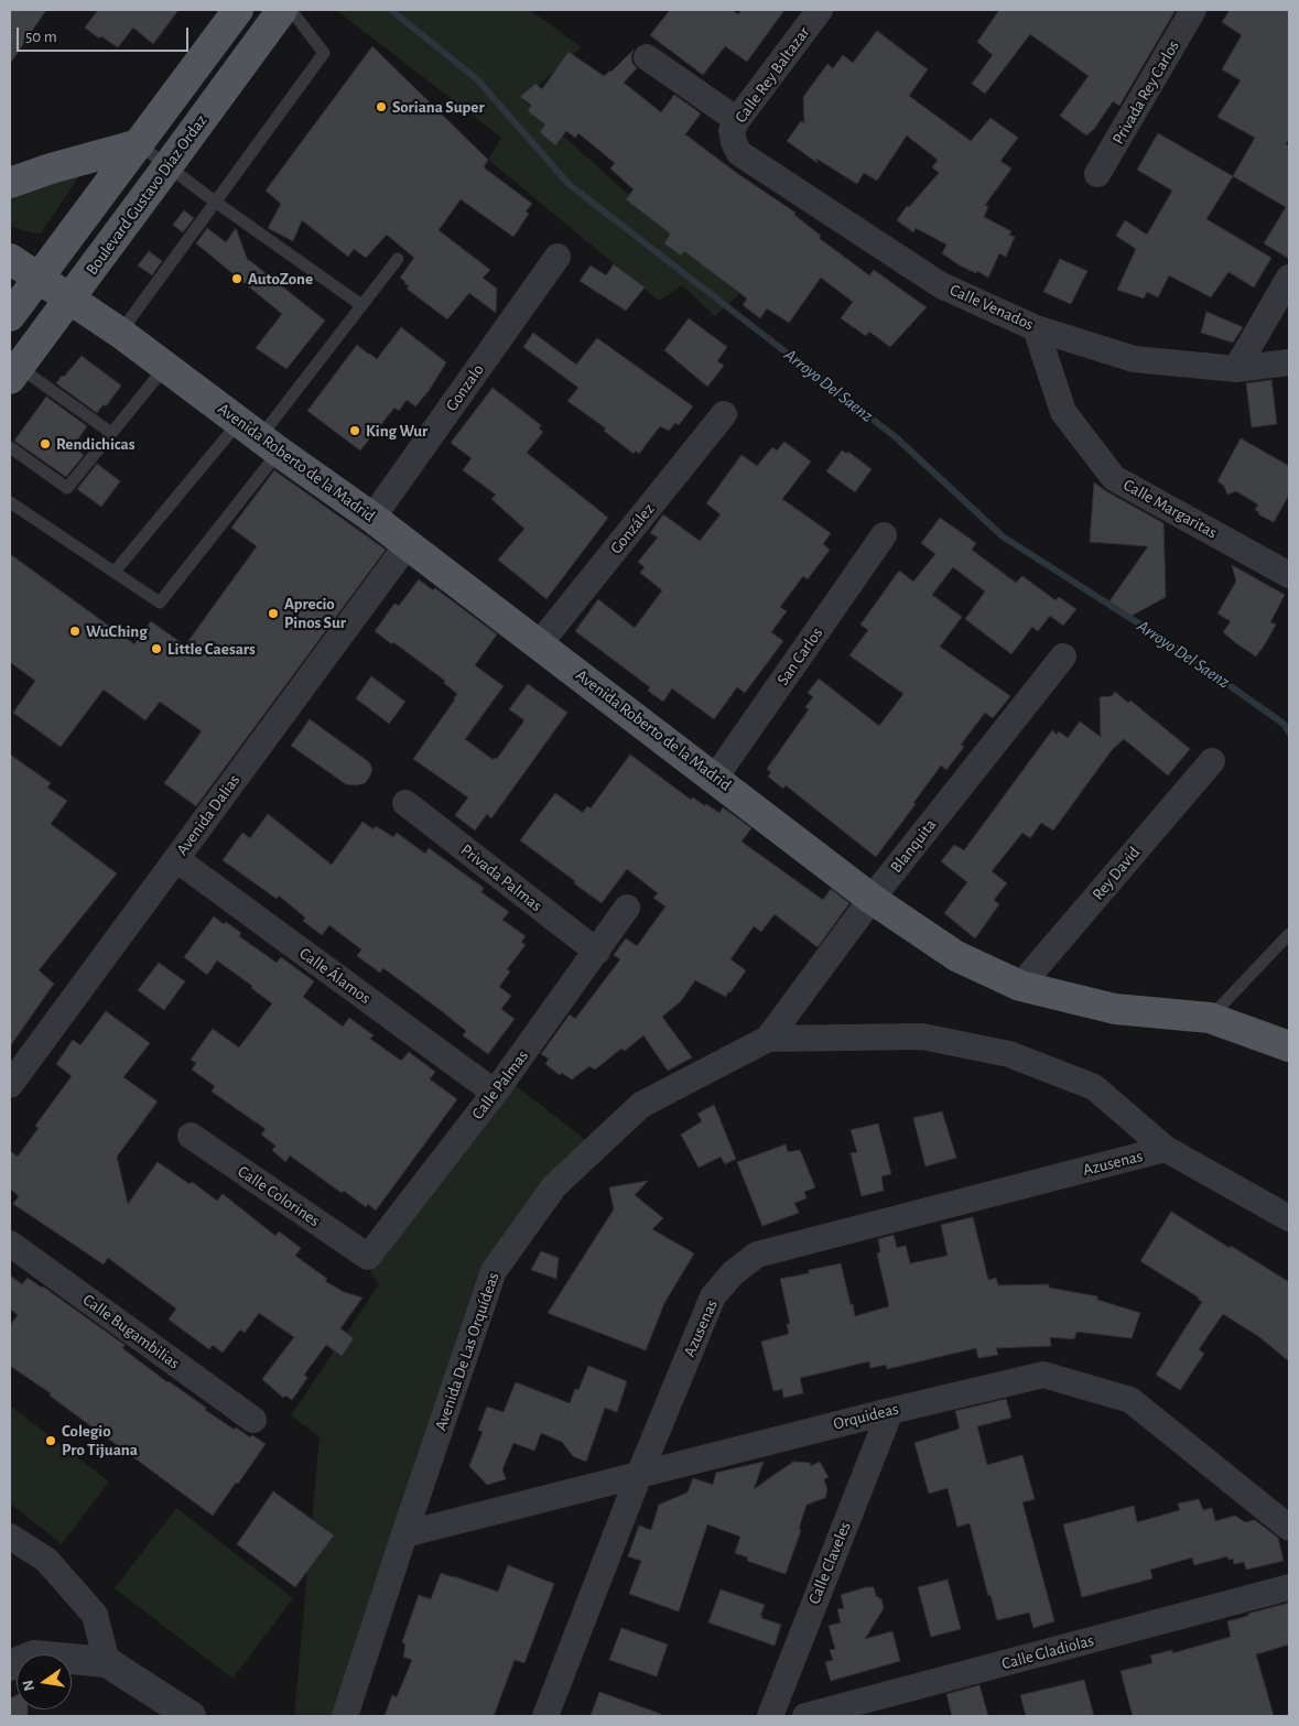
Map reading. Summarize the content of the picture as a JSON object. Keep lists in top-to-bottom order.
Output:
{
  "streets": {
    "main road": ["Boulevard Gustavo Díaz Ordaz", "Avenida Roberto de la Madrid"],
    "street": [
      "Calle Rey Baltazar",
      "Privada Rey Carlos",
      "Calle Venados",
      "Gonzalo",
      "Calle Margaritas",
      "González",
      "San Carlos",
      "Avenida Dalias",
      "Blanquita",
      "Rey David",
      "Privada Palmas",
      "Calle Álamos",
      "Calle Palmas",
      "Azusenas",
      "Calle Colorines",
      "Calle Bugambilias",
      "Avenida De Las Orquídeas",
      "Orquideas",
      "Calle Claveles",
      "Calle Gladiolas"
    ]
  },
  "crossings": [
    ["Calle Rey Baltazar", "Calle Venados"],
    ["Boulevard Gustavo Díaz Ordaz", "Avenida Roberto de la Madrid"],
    ["Calle Venados", "Calle Margaritas"],
    ["Gonzalo", "Avenida Roberto de la Madrid"],
    ["Avenida Roberto de la Madrid", "González"],
    ["Avenida Roberto de la Madrid", "San Carlos"],
    ["Avenida Roberto de la Madrid", "Avenida Dalias"],
    ["Avenida Roberto de la Madrid", "Blanquita"],
    ["Avenida Roberto de la Madrid", "Rey David"],
    ["Avenida Dalias", "Calle Álamos"],
    ["Blanquita", "Avenida De Las Orquídeas"],
    ["Privada Palmas", "Calle Palmas"],
    ["Calle Álamos", "Calle Palmas"],
    ["Calle Palmas", "Calle Colorines"],
    ["Azusenas", "Orquideas"],
    ["Avenida De Las Orquídeas", "Orquideas"],
    ["Orquideas", "Calle Claveles"]
  ],
  "water": ["Arroyo Del Saenz"],
  "places": [
    "Soriana Super",
    "AutoZone",
    "King Wur",
    "Rendichicas",
    "Aprecio Pinos Sur",
    "WuChing",
    "Little Caesars",
    "Colegio Pro Tijuana"
  ],
  "scale_bar": "50 m",
  "north": "left"
}
